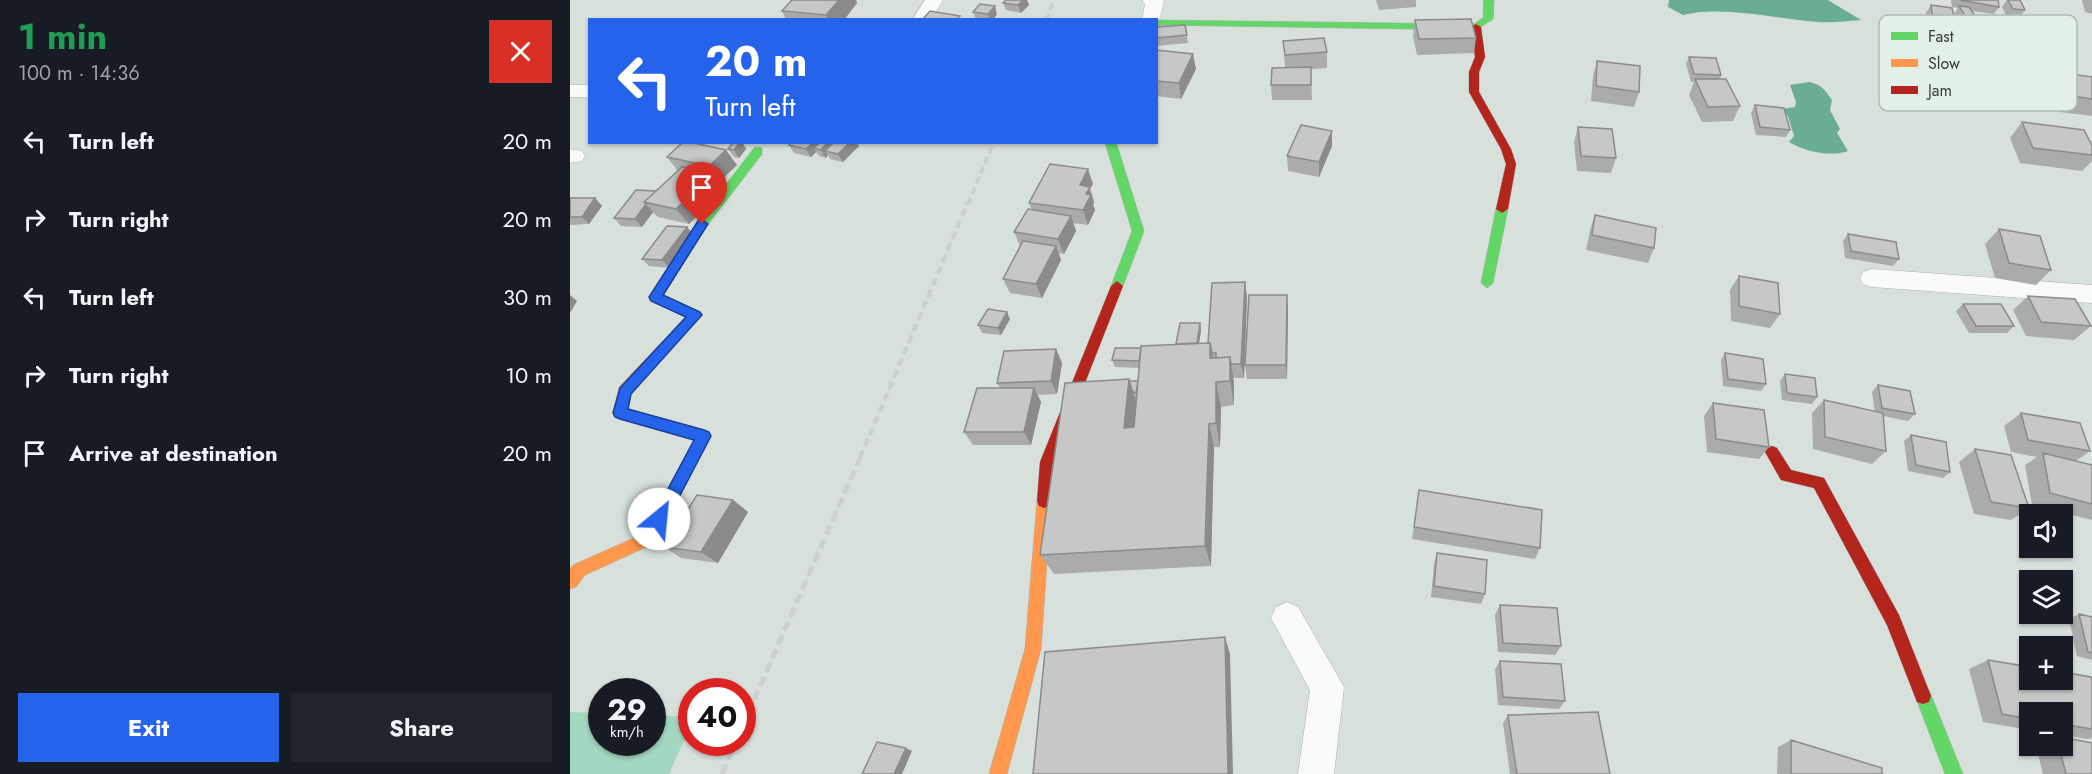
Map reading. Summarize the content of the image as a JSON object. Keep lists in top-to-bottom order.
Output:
{
  "legend": ["Fast", "Slow", "Jam"],
  "page": {
    "heading": ["1 min", "100 m · 14:36"],
    "turn": ["20 m", "Turn left"],
    "list": [
      {
        "name": "Turn left",
        "value": "20 m"
      },
      {
        "name": "Turn right",
        "value": "20 m"
      },
      {
        "name": "Turn left",
        "value": "30 m"
      },
      {
        "name": "Turn right",
        "value": "10 m"
      },
      {
        "name": "Arrive at destination",
        "value": "20 m"
      }
    ],
    "map_buttons": ["+", "−"],
    "speed": "29 km/h",
    "limit": "40",
    "buttons": ["Exit", "Share"]
  }
}
